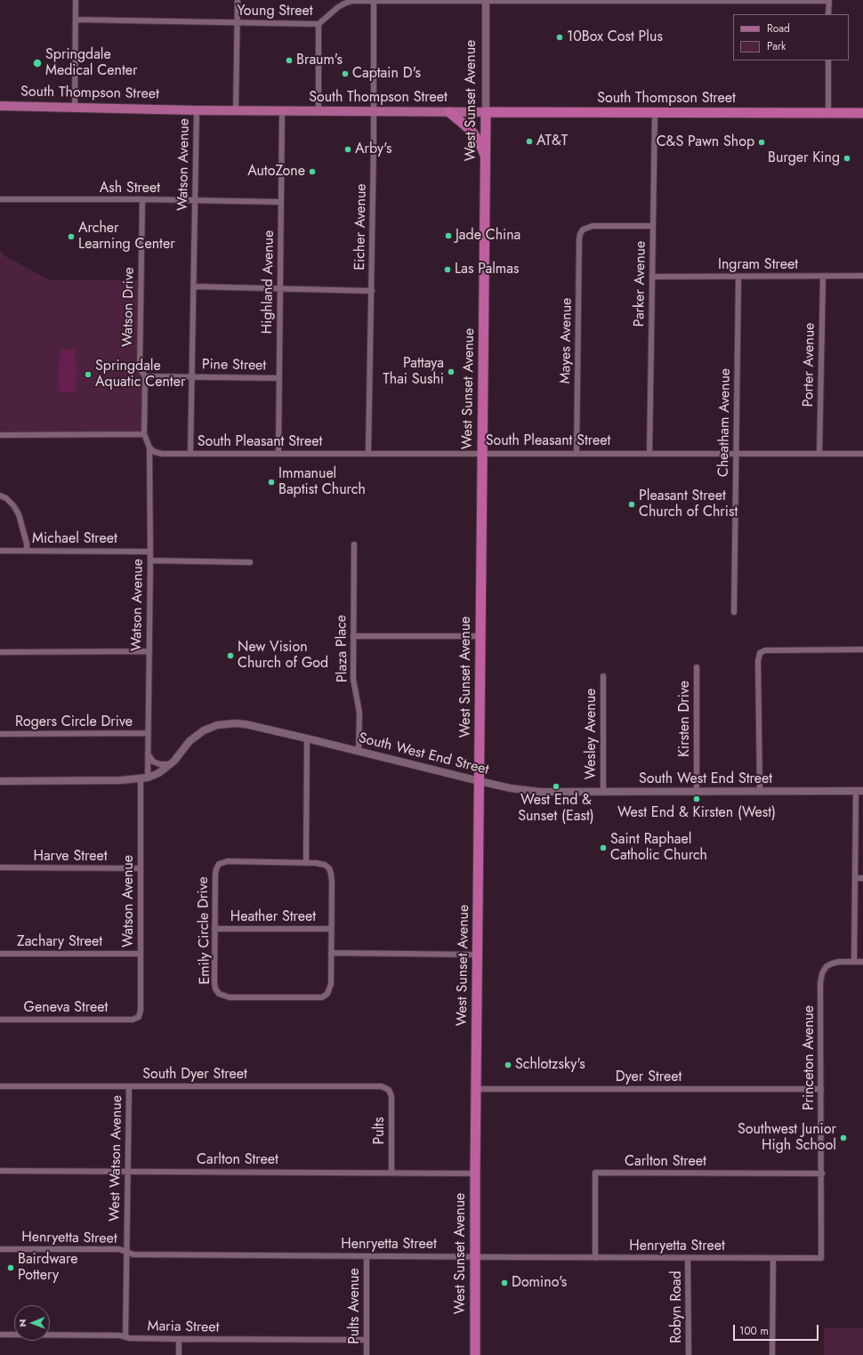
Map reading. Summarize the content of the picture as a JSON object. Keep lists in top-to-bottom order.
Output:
{
  "streets": {
    "highway": ["South Thompson Street", "West Sunset Avenue"],
    "street": [
      "Young Street",
      "Watson Avenue",
      "Ash Street",
      "Eicher Avenue",
      "Ingram Street",
      "Highland Avenue",
      "Parker Avenue",
      "Watson Drive",
      "Mayes Avenue",
      "Porter Avenue",
      "Pine Street",
      "Cheatham Avenue",
      "South Pleasant Street",
      "Michael Street",
      "Plaza Place",
      "Kirsten Drive",
      "Rogers Circle Drive",
      "Wesley Avenue",
      "South West End Street",
      "Harve Street",
      "Heather Street",
      "Emily Circle Drive",
      "Zachary Street",
      "Geneva Street",
      "Princeton Avenue",
      "South Dyer Street",
      "Dyer Street",
      "Pults",
      "West Watson Avenue",
      "Carlton Street",
      "Henryetta Street",
      "Pults Avenue",
      "Robyn Road",
      "Maria Street"
    ]
  },
  "crossings": [
    ["Young Street", "West Sunset Avenue"],
    ["Young Street", "Eicher Avenue"],
    ["South Thompson Street", "West Sunset Avenue"],
    ["South Thompson Street", "Watson Avenue"],
    ["South Thompson Street", "Eicher Avenue"],
    ["South Thompson Street", "Highland Avenue"],
    ["South Thompson Street", "Parker Avenue"],
    ["West Sunset Avenue", "South Pleasant Street"],
    ["West Sunset Avenue", "South West End Street"],
    ["West Sunset Avenue", "Dyer Street"],
    ["West Sunset Avenue", "Carlton Street"],
    ["West Sunset Avenue", "Henryetta Street"],
    ["Watson Avenue", "Ash Street"],
    ["Watson Avenue", "Watson Drive"],
    ["Watson Avenue", "Pine Street"],
    ["Watson Avenue", "South Pleasant Street"],
    ["Watson Avenue", "Michael Street"],
    ["Watson Avenue", "Rogers Circle Drive"],
    ["Watson Avenue", "South West End Street"],
    ["Watson Avenue", "Harve Street"],
    ["Watson Avenue", "Zachary Street"],
    ["Watson Avenue", "Geneva Street"],
    ["Ash Street", "Highland Avenue"],
    ["Ash Street", "Watson Drive"],
    ["Eicher Avenue", "South Pleasant Street"],
    ["Ingram Street", "Parker Avenue"],
    ["Ingram Street", "Porter Avenue"],
    ["Ingram Street", "Cheatham Avenue"],
    ["Highland Avenue", "Pine Street"],
    ["Highland Avenue", "South Pleasant Street"],
    ["Parker Avenue", "Mayes Avenue"],
    ["Parker Avenue", "South Pleasant Street"],
    ["Watson Drive", "Pine Street"],
    ["Mayes Avenue", "South Pleasant Street"],
    ["Porter Avenue", "South Pleasant Street"],
    ["Cheatham Avenue", "South Pleasant Street"],
    ["Plaza Place", "South West End Street"],
    ["Kirsten Drive", "South West End Street"],
    ["Wesley Avenue", "South West End Street"],
    ["Heather Street", "Emily Circle Drive"],
    ["Princeton Avenue", "Dyer Street"],
    ["Princeton Avenue", "Carlton Street"],
    ["Princeton Avenue", "Henryetta Street"],
    ["South Dyer Street", "Pults"],
    ["South Dyer Street", "West Watson Avenue"],
    ["Pults", "Carlton Street"],
    ["West Watson Avenue", "Carlton Street"],
    ["West Watson Avenue", "Henryetta Street"],
    ["West Watson Avenue", "Maria Street"],
    ["Carlton Street", "Henryetta Street"],
    ["Henryetta Street", "Pults Avenue"],
    ["Henryetta Street", "Robyn Road"],
    ["Pults Avenue", "Maria Street"]
  ],
  "places": [
    "10Box Cost Plus",
    "Braum's",
    "Springdale Medical Center",
    "Captain D's",
    "AT&T",
    "C&S Pawn Shop",
    "Arby's",
    "Burger King",
    "AutoZone",
    "Jade China",
    "Archer Learning Center",
    "Las Palmas",
    "Pattaya Thai Sushi",
    "Springdale Aquatic Center",
    "Immanuel Baptist Church",
    "Pleasant Street Church of Christ",
    "New Vision Church of God",
    "West End & Sunset (East)",
    "West End & Kirsten (West)",
    "Saint Raphael Catholic Church",
    "Schlotzsky's",
    "Southwest Junior High School",
    "Bairdware Pottery",
    "Domino's"
  ],
  "legend": ["Road", "Park"],
  "scale_bar": "100 m",
  "north": "left"
}
